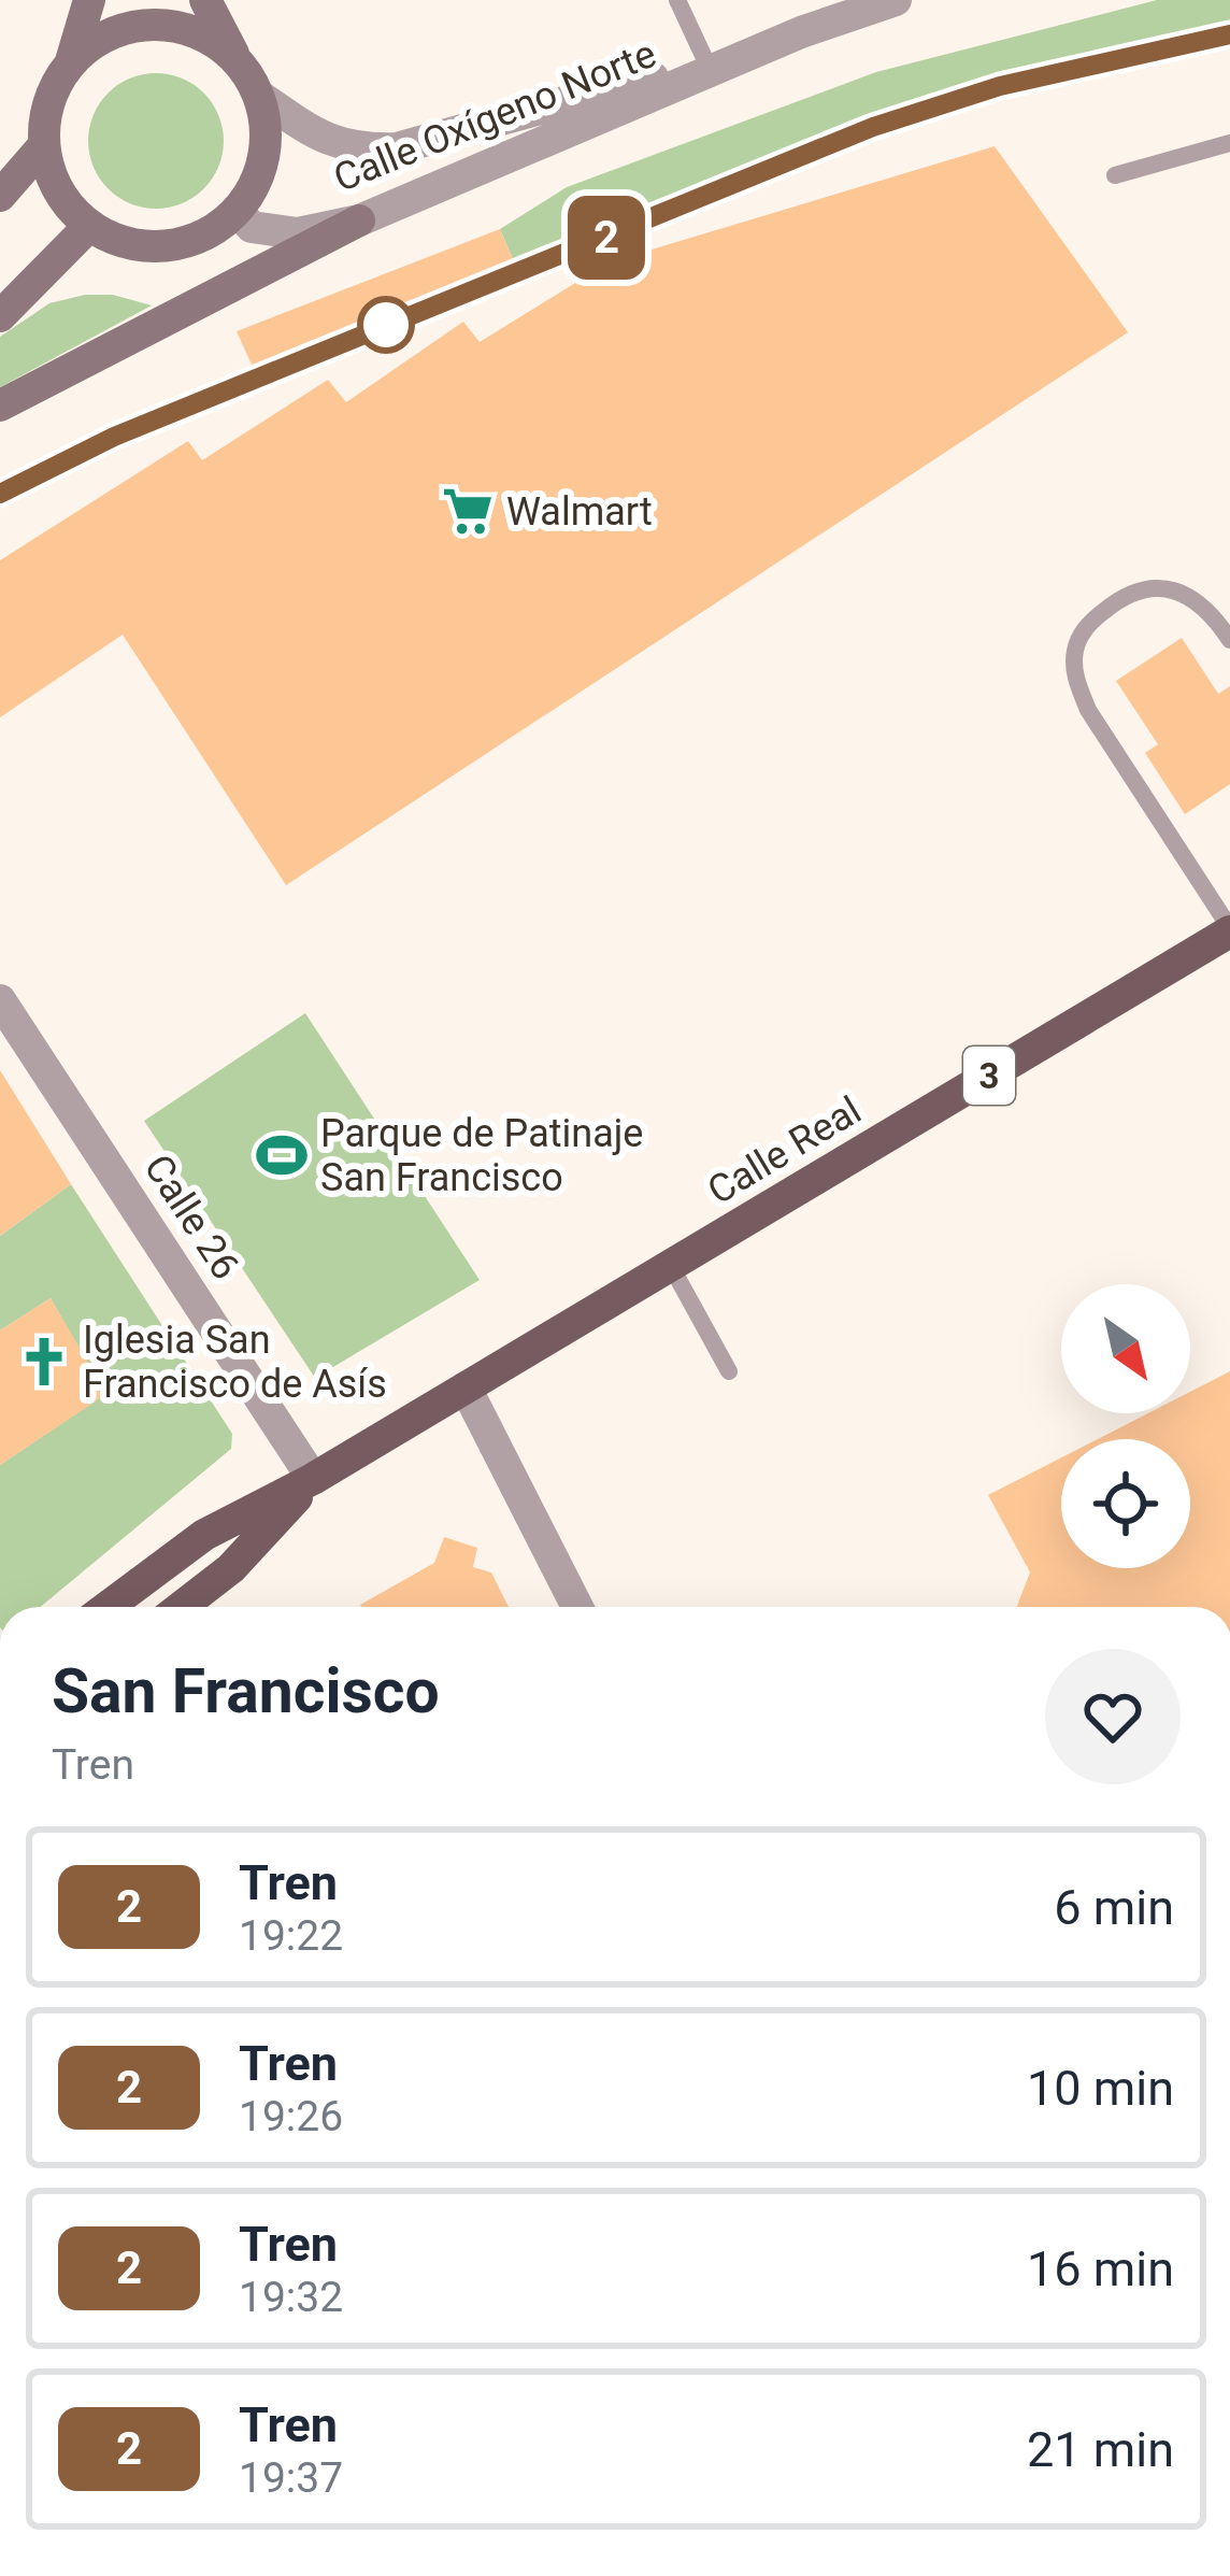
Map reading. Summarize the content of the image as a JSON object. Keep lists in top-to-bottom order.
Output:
{
  "streets": {
    "main road": ["3", "Calle Real"],
    "street": ["Calle Oxígeno Norte", "Calle 26"]
  },
  "crossings": [
    ["Calle Real", "Calle 26"]
  ],
  "places": {
    "supermarket": ["Walmart"],
    "sports": ["Parque de Patinaje San Francisco"],
    "church": ["Iglesia San Francisco de Asís"]
  },
  "north": "bottom right",
  "page": {
    "on_map": "2",
    "heading": ["San Francisco", "Tren"],
    "list": [
      {
        "mark": "2",
        "name": "Tren",
        "note": "19:22",
        "value": "6 min"
      },
      {
        "mark": "2",
        "name": "Tren",
        "note": "19:26",
        "value": "10 min"
      },
      {
        "mark": "2",
        "name": "Tren",
        "note": "19:32",
        "value": "16 min"
      },
      {
        "mark": "2",
        "name": "Tren",
        "note": "19:37",
        "value": "21 min"
      }
    ]
  }
}
